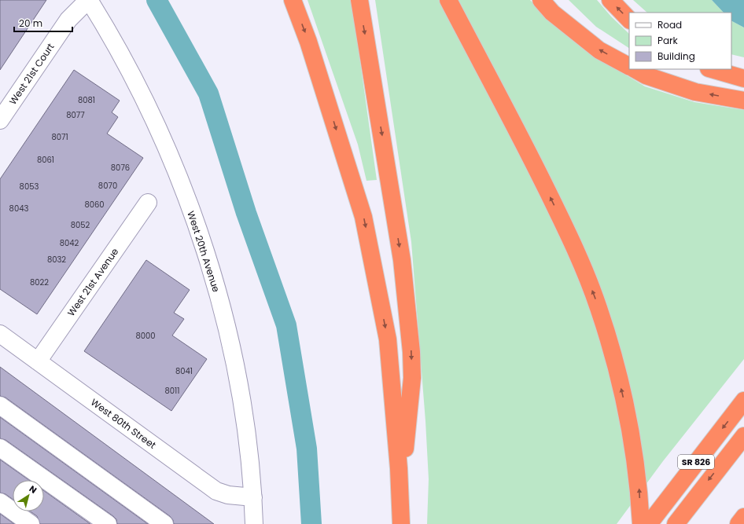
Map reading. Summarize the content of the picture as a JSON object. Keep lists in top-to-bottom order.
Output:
{
  "streets": {
    "highway": ["SR 826"],
    "street": [
      "West 21st Court",
      "West 20th Avenue",
      "West 21st Avenue",
      "West 80th Street"
    ]
  },
  "crossings": [
    ["West 21st Court", "West 20th Avenue"],
    ["West 20th Avenue", "West 80th Street"],
    ["West 21st Avenue", "West 80th Street"]
  ],
  "house_numbers": [
    "8081",
    "8077",
    "8071",
    "8061",
    "8076",
    "8070",
    "8053",
    "8060",
    "8043",
    "8052",
    "8042",
    "8032",
    "8022",
    "8000",
    "8041",
    "8011"
  ],
  "legend": ["Road", "Park", "Building"],
  "scale_bar": "20 m",
  "north": "top right"
}
